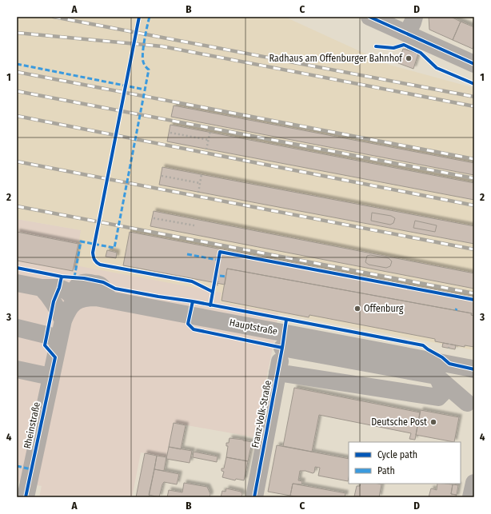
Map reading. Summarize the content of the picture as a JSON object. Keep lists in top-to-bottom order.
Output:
{
  "streets": {
    "street": ["Hauptstraße", "Franz-Volk-Straße", "Rheinstraße"]
  },
  "crossings": [
    ["Hauptstraße", "Franz-Volk-Straße"]
  ],
  "places": ["Radhaus am Offenburger Bahnhof", "Offenburg", "Deutsche Post"],
  "legend": ["Cycle path", "Path"],
  "grid": {
    "columns": [
      "A",
      "B",
      "C",
      "D"
    ],
    "rows": [
      "1",
      "2",
      "3",
      "4"
    ]
  }
}
